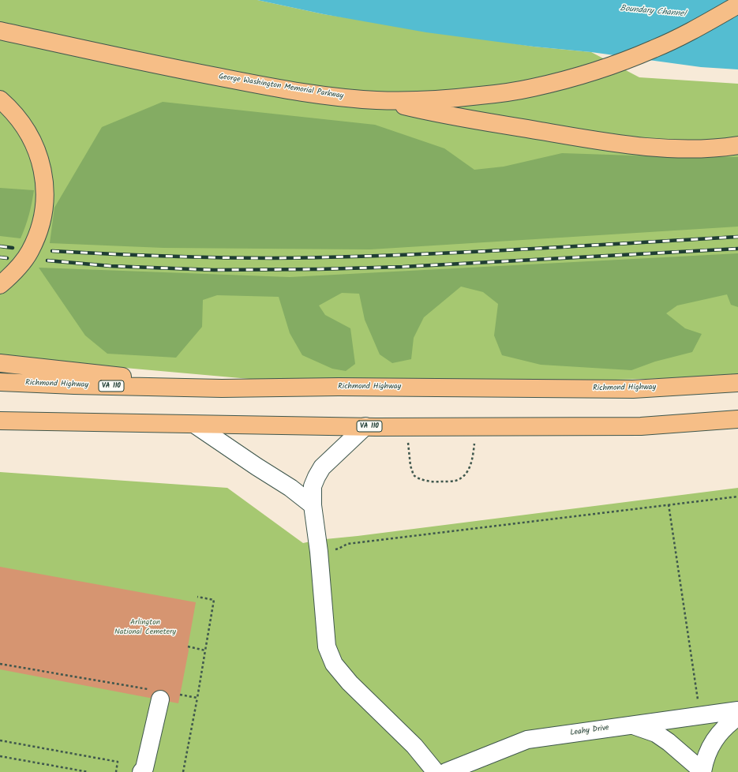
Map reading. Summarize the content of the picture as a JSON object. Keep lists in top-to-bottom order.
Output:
{
  "streets": {
    "highway": ["George Washington Memorial Parkway", "Richmond Highway", "VA 110"],
    "lane": ["Leahy Drive"]
  },
  "water": ["Boundary Channel"],
  "parks": ["Arlington National Cemetery"]
}
